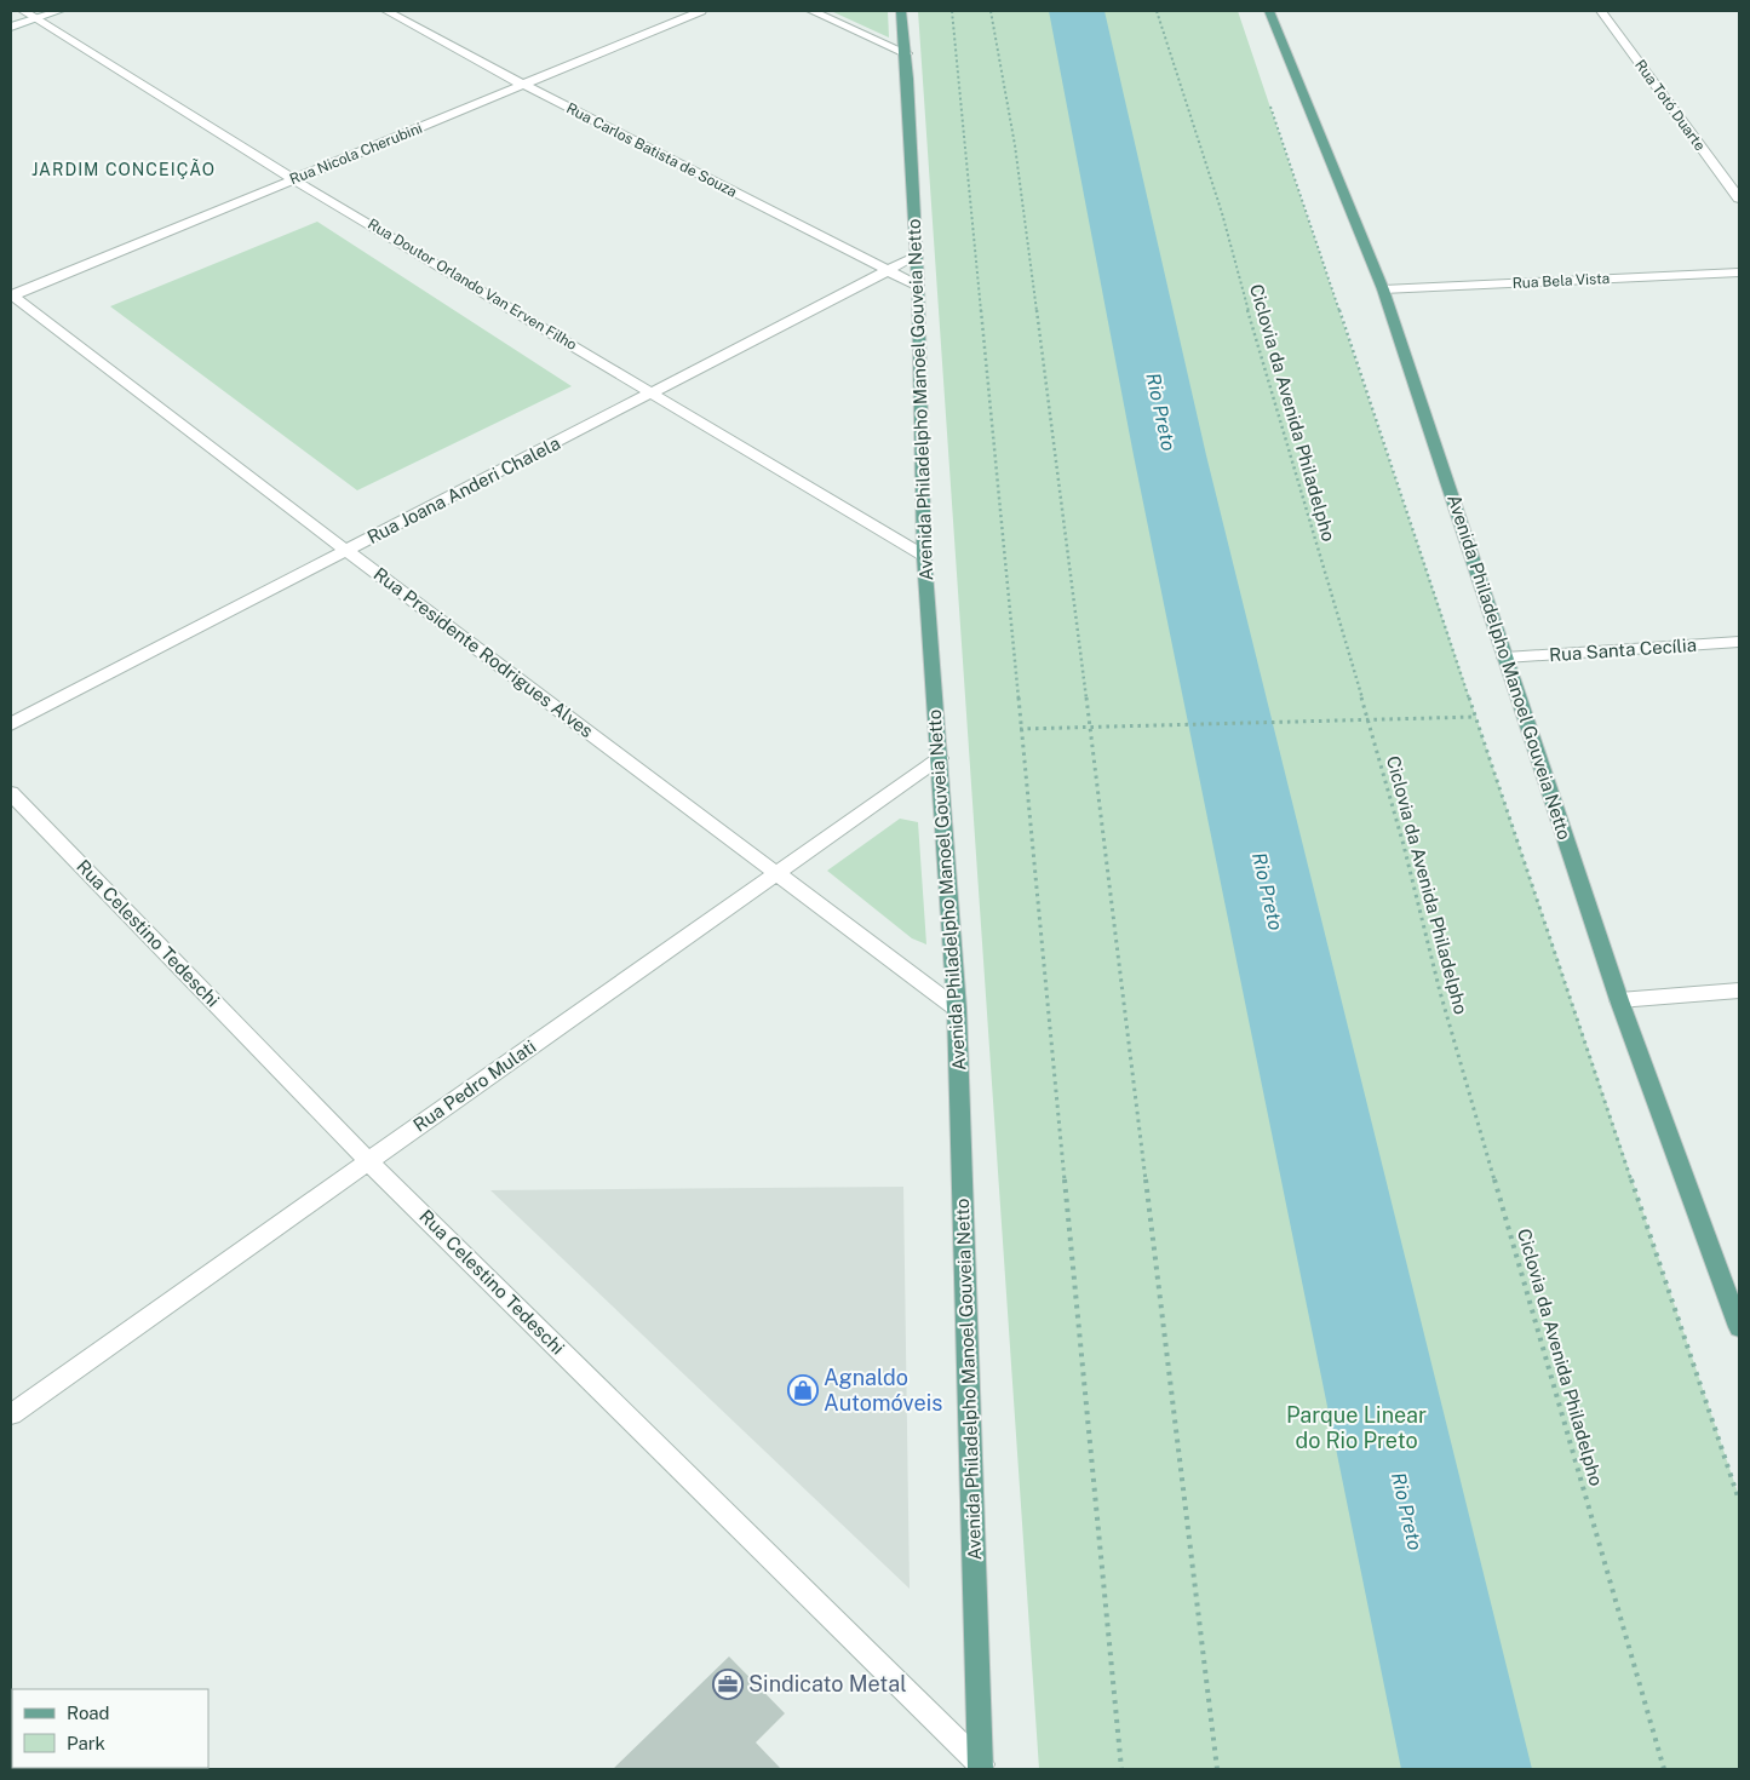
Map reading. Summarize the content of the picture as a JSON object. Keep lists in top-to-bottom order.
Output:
{
  "streets": {
    "main road": ["Avenida Philadelpho Manoel Gouveia Netto"],
    "street": [
      "Rua Totó Duarte",
      "Rua Carlos Batista de Souza",
      "Rua Nicola Cherubini",
      "Rua Bela Vista",
      "Rua Doutor Orlando Van Erven Filho",
      "Rua Joana Anderi Chalela",
      "Rua Santa Cecília",
      "Rua Presidente Rodrigues Alves",
      "Rua Celestino Tedeschi",
      "Rua Pedro Mulati"
    ],
    "path": ["Ciclovia da Avenida Philadelpho"]
  },
  "crossings": [
    ["Rua Carlos Batista de Souza", "Rua Nicola Cherubini"],
    ["Rua Carlos Batista de Souza", "Avenida Philadelpho Manoel Gouveia Netto"],
    ["Rua Carlos Batista de Souza", "Rua Joana Anderi Chalela"],
    ["Rua Nicola Cherubini", "Rua Doutor Orlando Van Erven Filho"],
    ["Rua Nicola Cherubini", "Rua Presidente Rodrigues Alves"],
    ["Rua Bela Vista", "Avenida Philadelpho Manoel Gouveia Netto"],
    ["Rua Doutor Orlando Van Erven Filho", "Avenida Philadelpho Manoel Gouveia Netto"],
    ["Rua Doutor Orlando Van Erven Filho", "Rua Joana Anderi Chalela"],
    ["Avenida Philadelpho Manoel Gouveia Netto", "Rua Joana Anderi Chalela"],
    ["Avenida Philadelpho Manoel Gouveia Netto", "Rua Santa Cecília"],
    ["Avenida Philadelpho Manoel Gouveia Netto", "Rua Presidente Rodrigues Alves"],
    ["Avenida Philadelpho Manoel Gouveia Netto", "Rua Celestino Tedeschi"],
    ["Avenida Philadelpho Manoel Gouveia Netto", "Rua Pedro Mulati"],
    ["Rua Joana Anderi Chalela", "Rua Presidente Rodrigues Alves"],
    ["Rua Presidente Rodrigues Alves", "Rua Pedro Mulati"],
    ["Rua Celestino Tedeschi", "Rua Pedro Mulati"]
  ],
  "districts": ["JARDIM CONCEIÇÃO"],
  "water": ["Rio Preto"],
  "parks": ["Parque Linear do Rio Preto"],
  "places": {
    "shop": ["Agnaldo Automóveis"],
    "office": ["Sindicato Metal"]
  },
  "legend": ["Road", "Park"]
}
